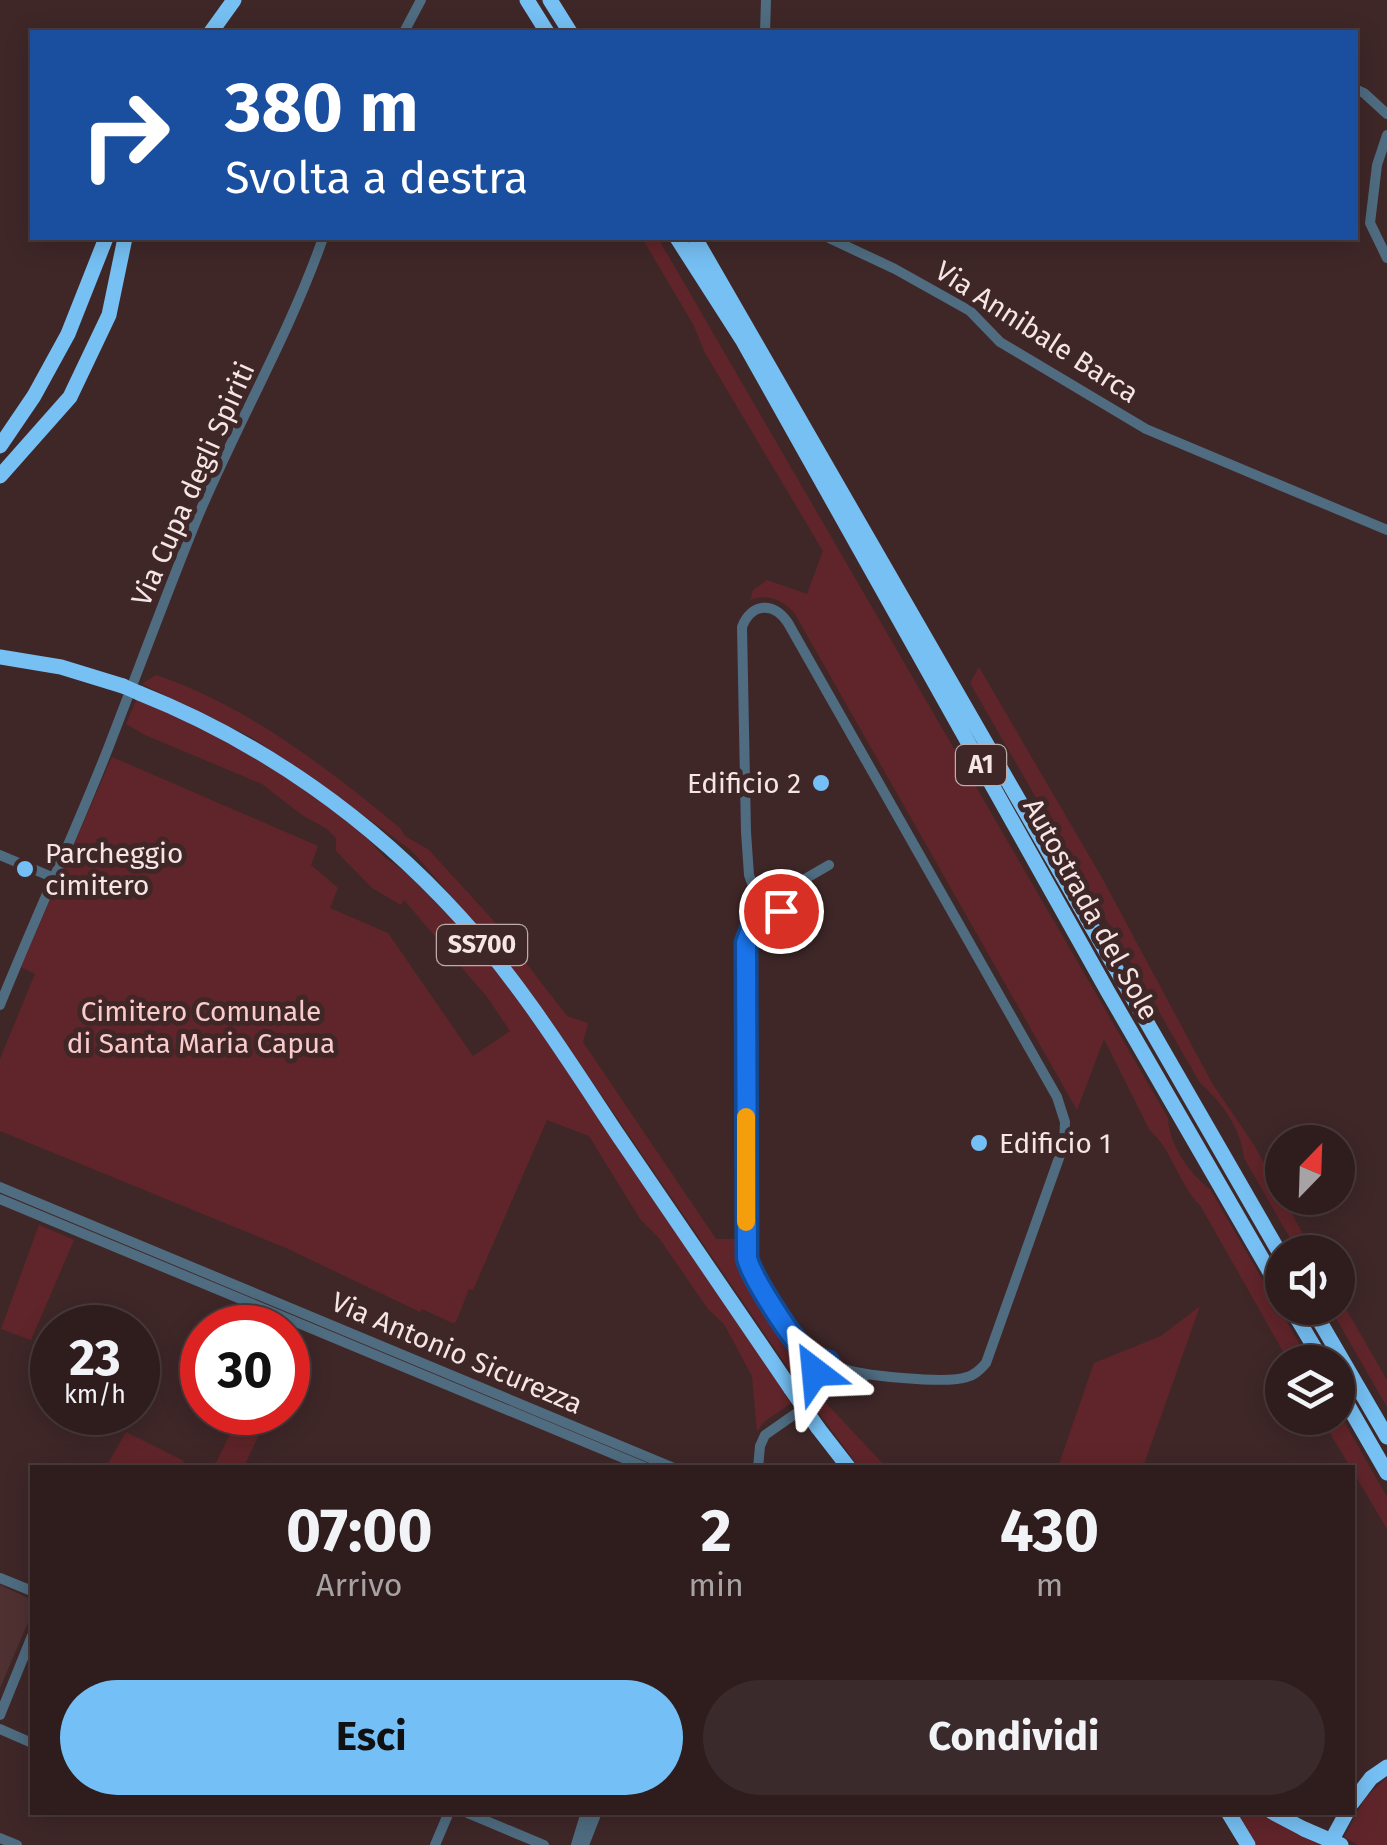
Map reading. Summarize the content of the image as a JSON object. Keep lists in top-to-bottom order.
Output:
{
  "streets": {
    "highway": ["A1", "Autostrada del Sole", "SS700"],
    "street": ["Via Annibale Barca", "Via Cupa degli Spiriti", "Via Antonio Sicurezza"]
  },
  "parks": ["Cimitero Comunale di Santa Maria Capua"],
  "places": ["Edificio 2", "Parcheggio cimitero", "Edificio 1"],
  "north": "top right",
  "page": {
    "turn": ["380 m", "Svolta a destra"],
    "speed": "23 km/h",
    "limit": "30",
    "eta": [
      "07:00",
      "Arrivo",
      "2",
      "min",
      "430",
      "m"
    ],
    "buttons": ["Esci", "Condividi"]
  }
}
